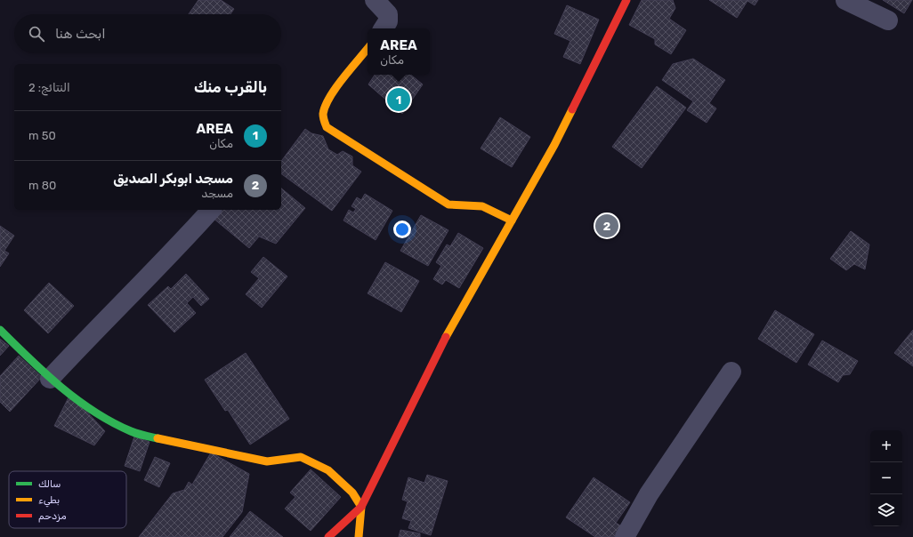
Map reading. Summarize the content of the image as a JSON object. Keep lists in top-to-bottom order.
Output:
{
  "legend": ["سالك", "بطيء", "مزدحم"],
  "page": {
    "search": "ابحث هنا",
    "popup": ["AREA", "مكان"],
    "heading": ["بالقرب منك", "النتائج: 2"],
    "pins": ["1", "2"],
    "list": [
      {
        "mark": "1",
        "name": "AREA",
        "note": "مكان",
        "value": "50 m"
      },
      {
        "mark": "2",
        "name": "مسجد ابوبكر الصديق",
        "note": "مسجد",
        "value": "80 m"
      }
    ],
    "map_buttons": ["+", "−"]
  }
}
